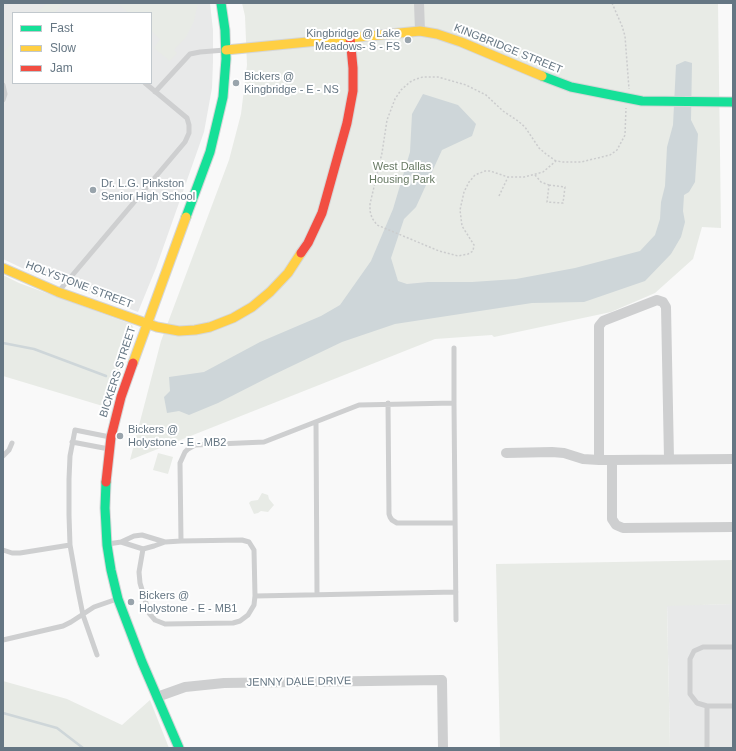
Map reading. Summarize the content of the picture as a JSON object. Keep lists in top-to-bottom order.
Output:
{
  "streets": {
    "street": [
      "KINGBRIDGE STREET",
      "HOLYSTONE STREET",
      "BICKERS STREET",
      "JENNY DALE DRIVE"
    ]
  },
  "crossings": [
    ["KINGBRIDGE STREET", "HOLYSTONE STREET"],
    ["KINGBRIDGE STREET", "BICKERS STREET"],
    ["HOLYSTONE STREET", "BICKERS STREET"],
    ["BICKERS STREET", "JENNY DALE DRIVE"]
  ],
  "parks": ["West Dallas Housing Park"],
  "places": [
    "Kingbridge @ Lake Meadows- S - FS",
    "Bickers @ Kingbridge - E - NS",
    "Dr. L.G. Pinkston Senior High School",
    "Bickers @ Holystone - E - MB2",
    "Bickers @ Holystone - E - MB1"
  ],
  "legend": ["Fast", "Slow", "Jam"]
}
